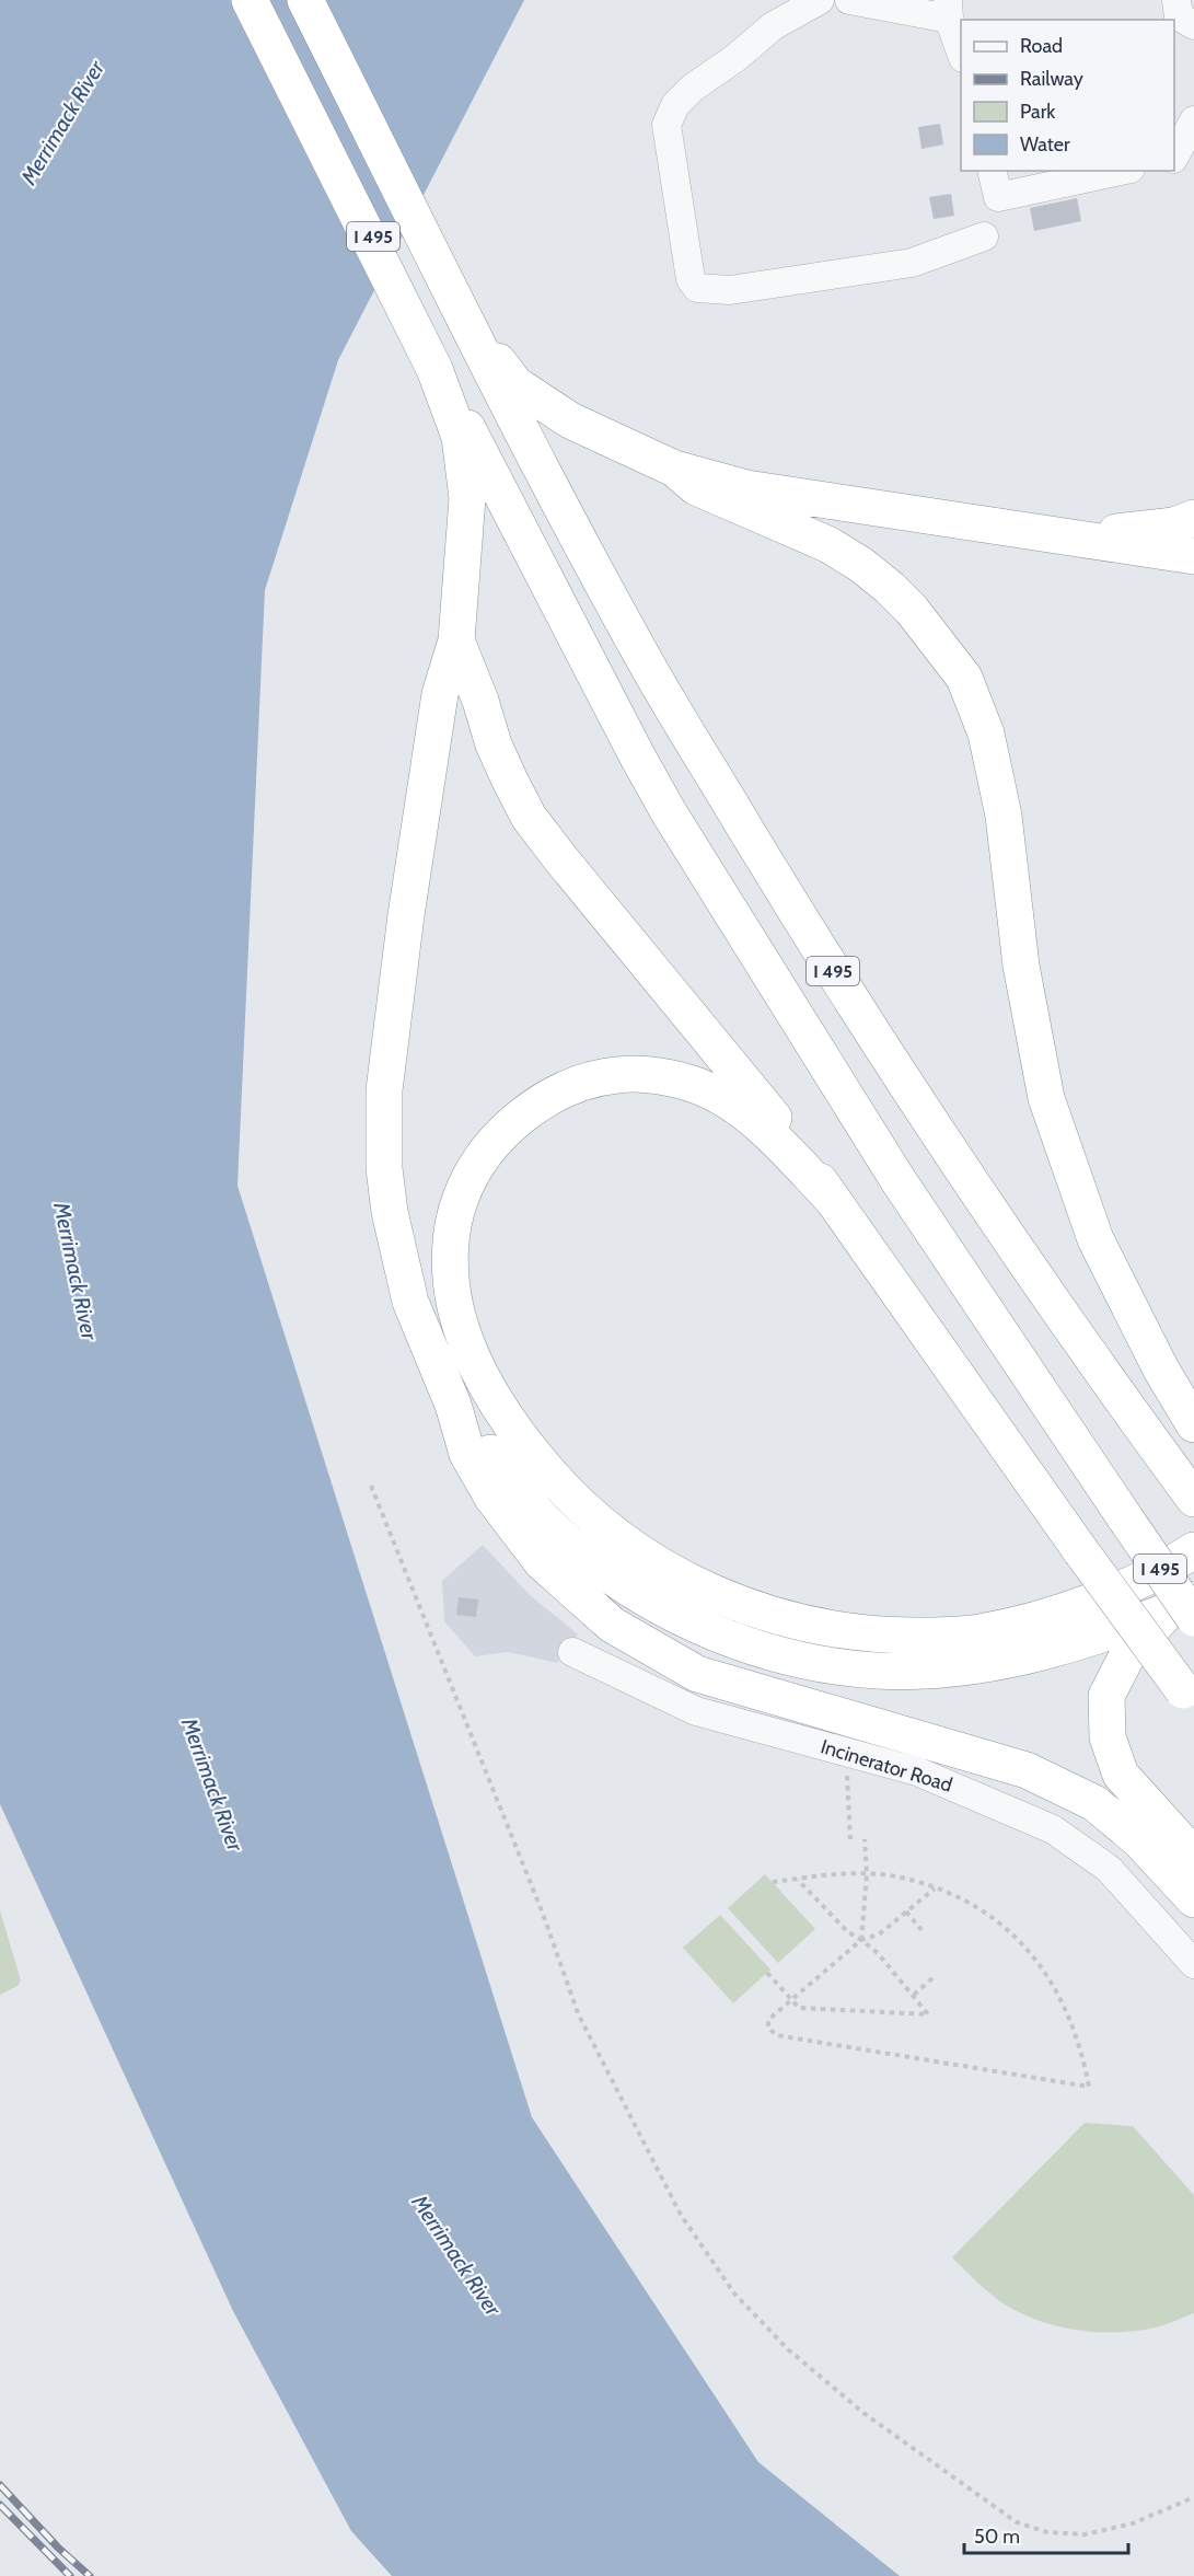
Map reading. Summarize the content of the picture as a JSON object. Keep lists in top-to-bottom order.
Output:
{
  "streets": {
    "highway": ["I 495"],
    "lane": ["Incinerator Road"]
  },
  "water": ["Merrimack River"],
  "legend": [
    "Road",
    "Railway",
    "Park",
    "Water"
  ],
  "scale_bar": "50 m"
}
